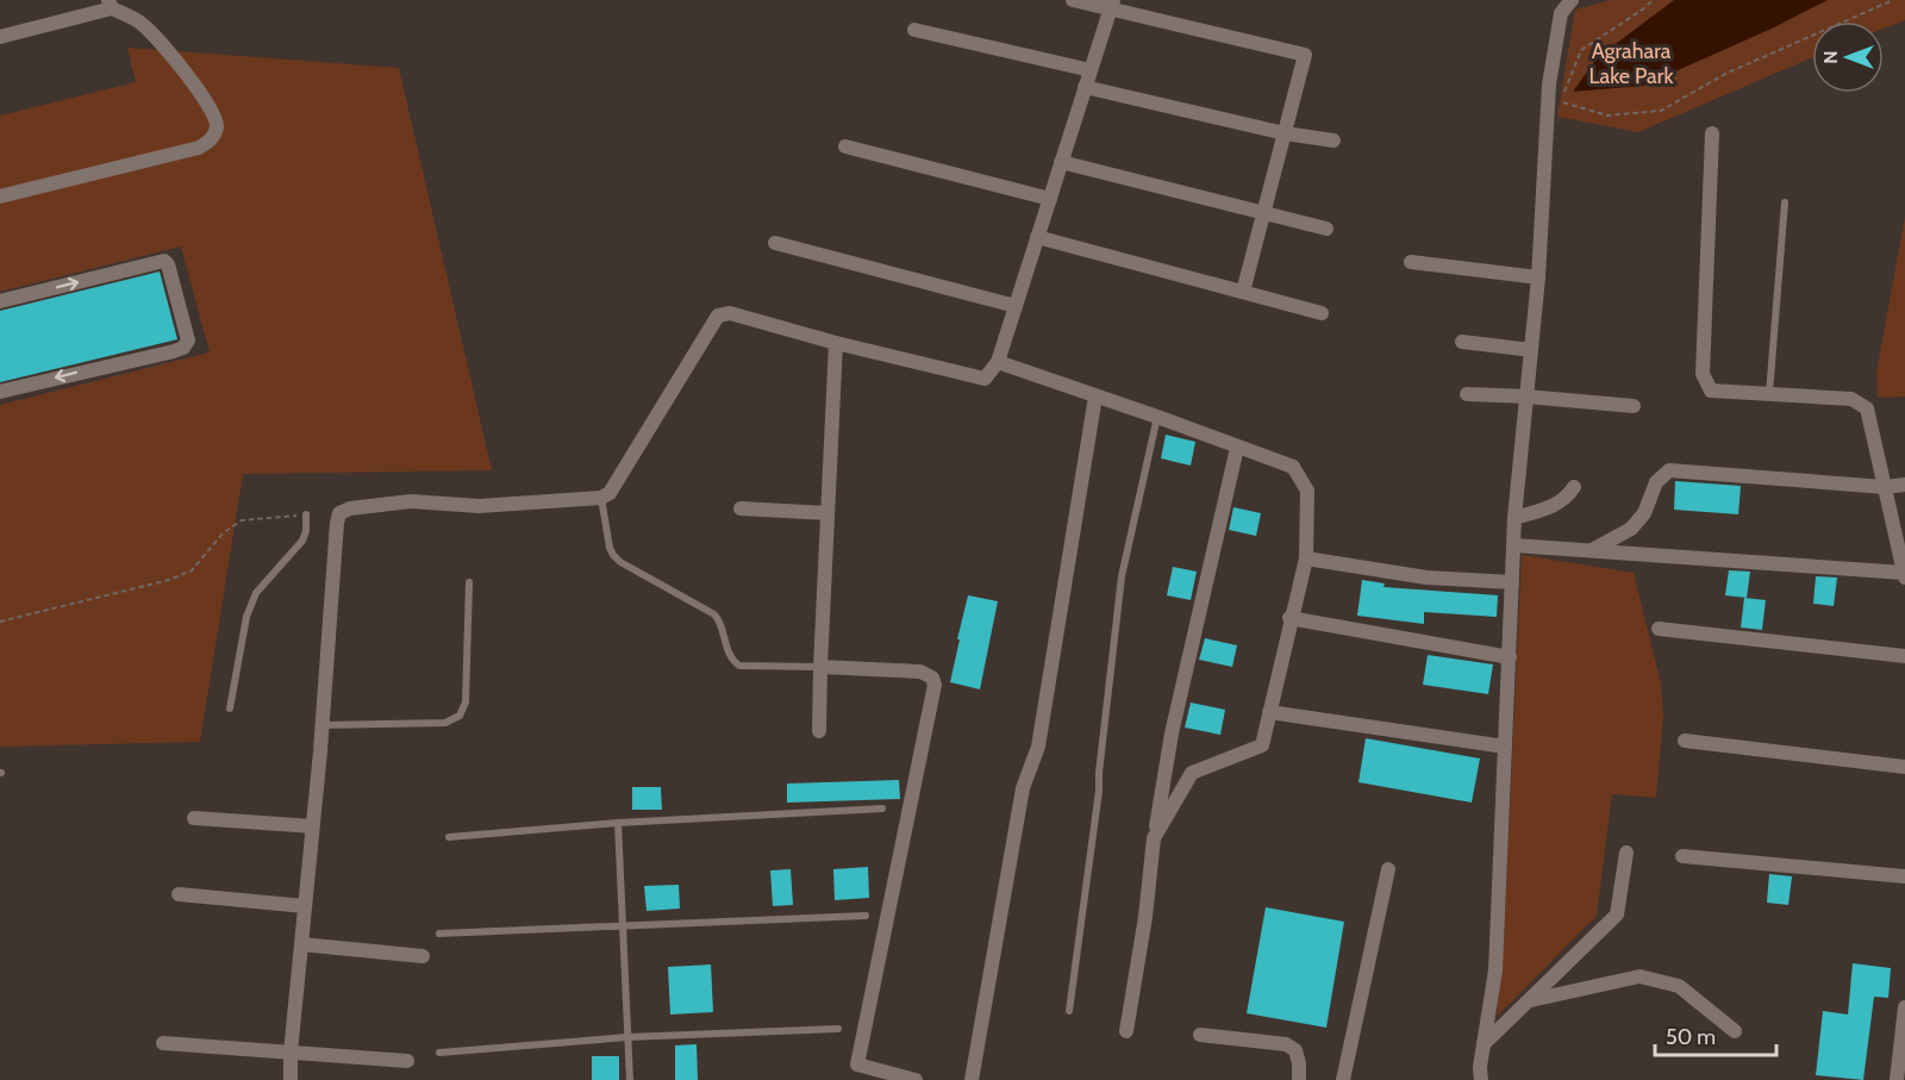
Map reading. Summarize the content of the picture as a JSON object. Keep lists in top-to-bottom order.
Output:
{
  "parks": ["Agrahara Lake Park"],
  "scale_bar": "50 m",
  "north": "left"
}
